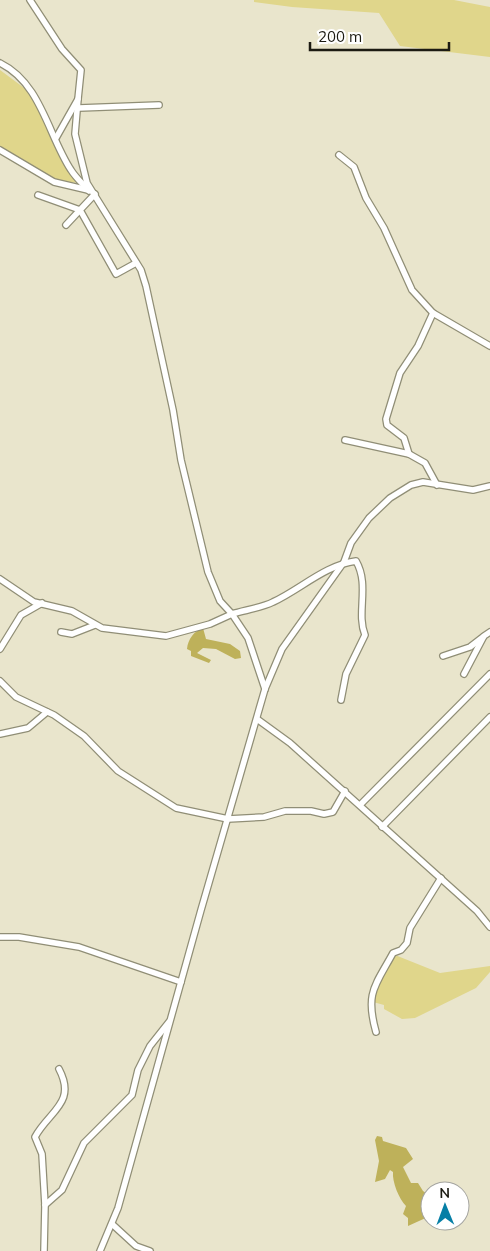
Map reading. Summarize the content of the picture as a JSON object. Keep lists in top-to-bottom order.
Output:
{
  "scale_bar": "200 m",
  "north": "top"
}
